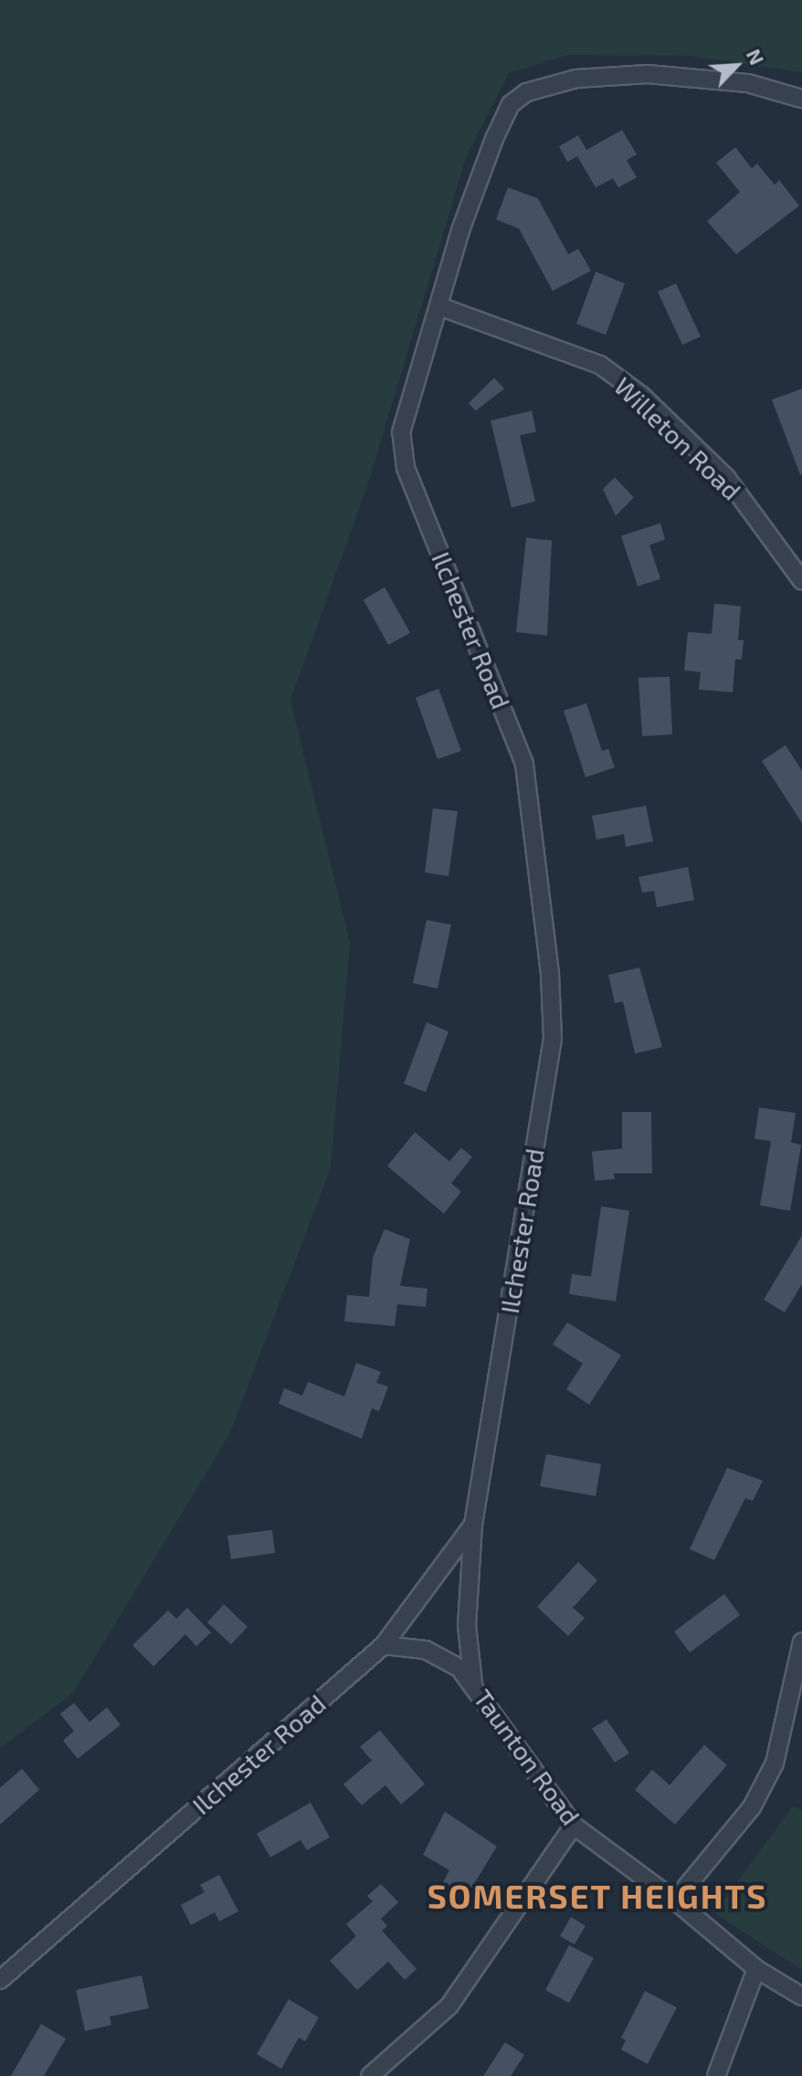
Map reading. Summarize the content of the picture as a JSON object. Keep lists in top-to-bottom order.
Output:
{
  "streets": {
    "street": ["Willeton Road", "Ilchester Road", "Taunton Road"]
  },
  "crossings": [
    ["Willeton Road", "Ilchester Road"],
    ["Ilchester Road", "Taunton Road"]
  ],
  "districts": ["SOMERSET HEIGHTS"],
  "north": "top right"
}
